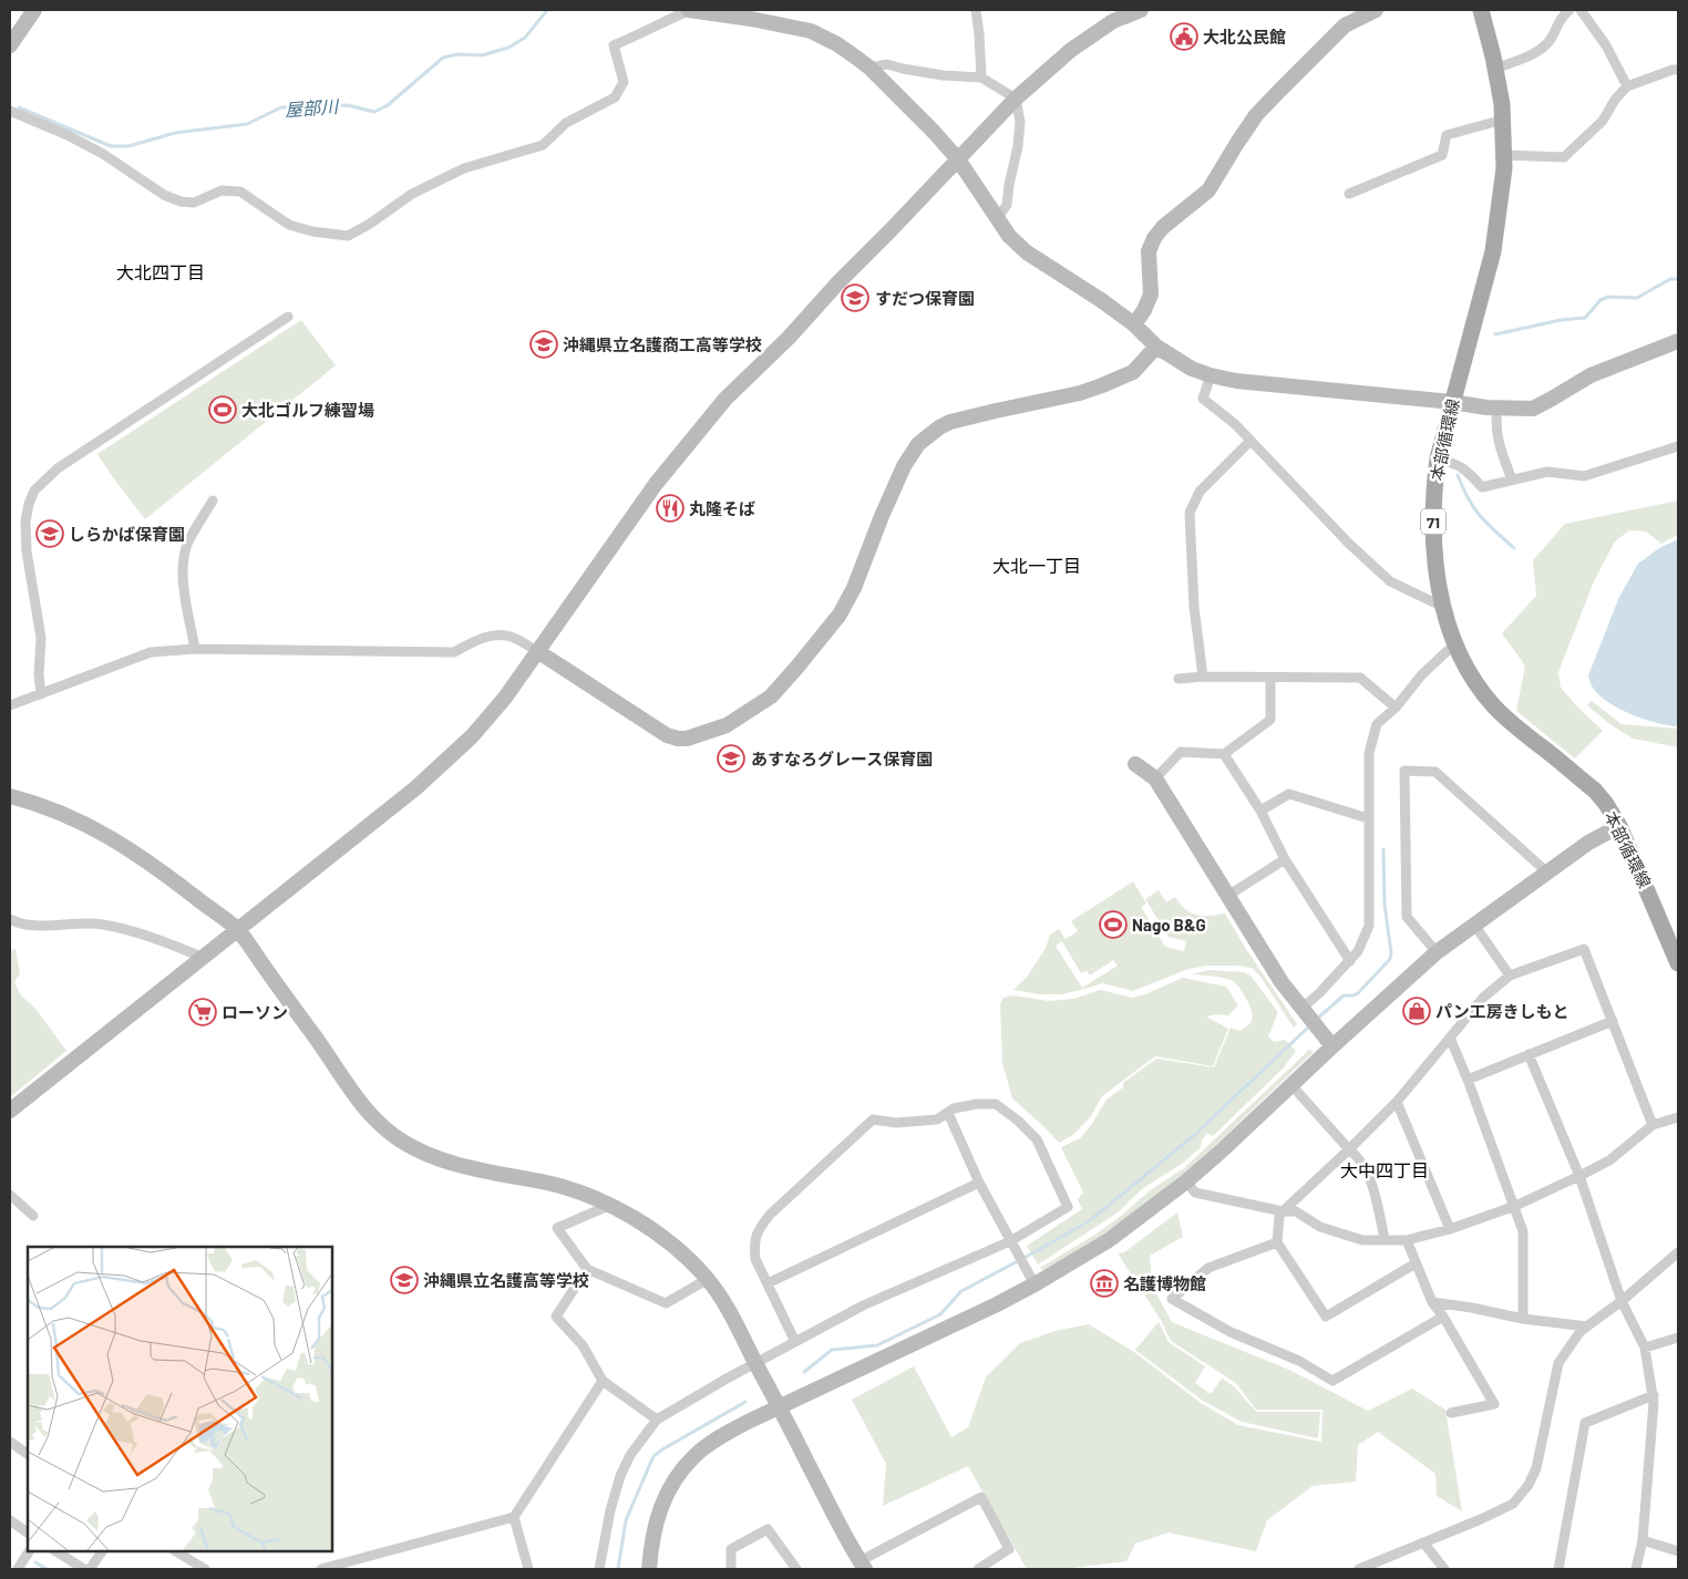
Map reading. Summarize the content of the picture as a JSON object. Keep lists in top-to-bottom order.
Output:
{
  "streets": {
    "main road": ["本部循環線", "71"]
  },
  "districts": ["大北四丁目", "大北一丁目", "大中四丁目"],
  "water": ["屋部川"],
  "places": {
    "public building": ["大北公民館"],
    "school or university": [
      "すだつ保育園",
      "沖縄県立名護商工高等学校",
      "しらかば保育園",
      "あすなろグレース保育園",
      "沖縄県立名護高等学校"
    ],
    "sports": ["大北ゴルフ練習場", "Nago B&G"],
    "restaurant": ["丸隆そば"],
    "shop": ["パン工房きしもと"],
    "supermarket": ["ローソン"],
    "museum": ["名護博物館"]
  }
}
